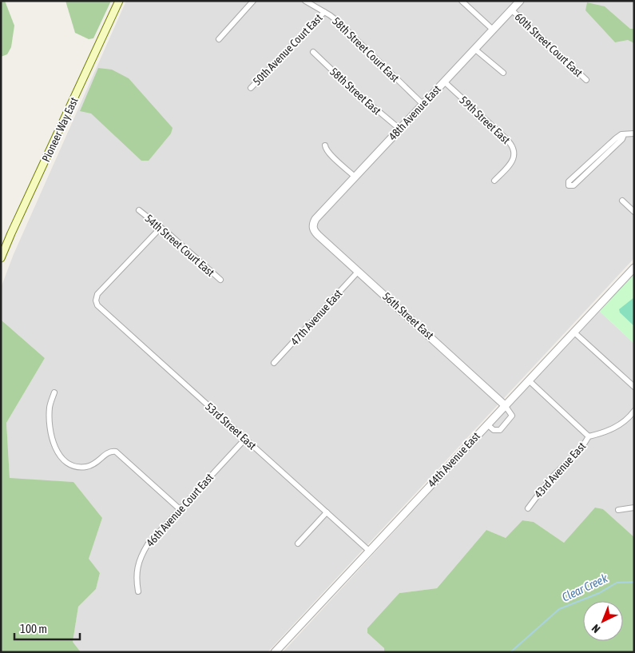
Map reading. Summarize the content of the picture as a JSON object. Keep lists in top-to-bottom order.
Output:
{
  "streets": {
    "main road": ["Pioneer Way East"],
    "street": [
      "60th Street Court East",
      "50th Avenue Court East",
      "58th Street Court East",
      "58th Street East",
      "48th Avenue East",
      "59th Street East",
      "54th Street Court East",
      "56th Street East",
      "47th Avenue East",
      "53rd Street East",
      "44th Avenue East",
      "43rd Avenue East",
      "46th Avenue Court East"
    ]
  },
  "crossings": [
    ["60th Street Court East", "48th Avenue East"],
    ["50th Avenue Court East", "58th Street Court East"],
    ["58th Street Court East", "48th Avenue East"],
    ["58th Street East", "48th Avenue East"],
    ["48th Avenue East", "59th Street East"],
    ["48th Avenue East", "56th Street East"],
    ["54th Street Court East", "53rd Street East"],
    ["56th Street East", "47th Avenue East"],
    ["56th Street East", "44th Avenue East"],
    ["53rd Street East", "44th Avenue East"],
    ["53rd Street East", "46th Avenue Court East"]
  ],
  "water": ["Clear Creek"],
  "scale_bar": "100 m",
  "north": "bottom left"
}
